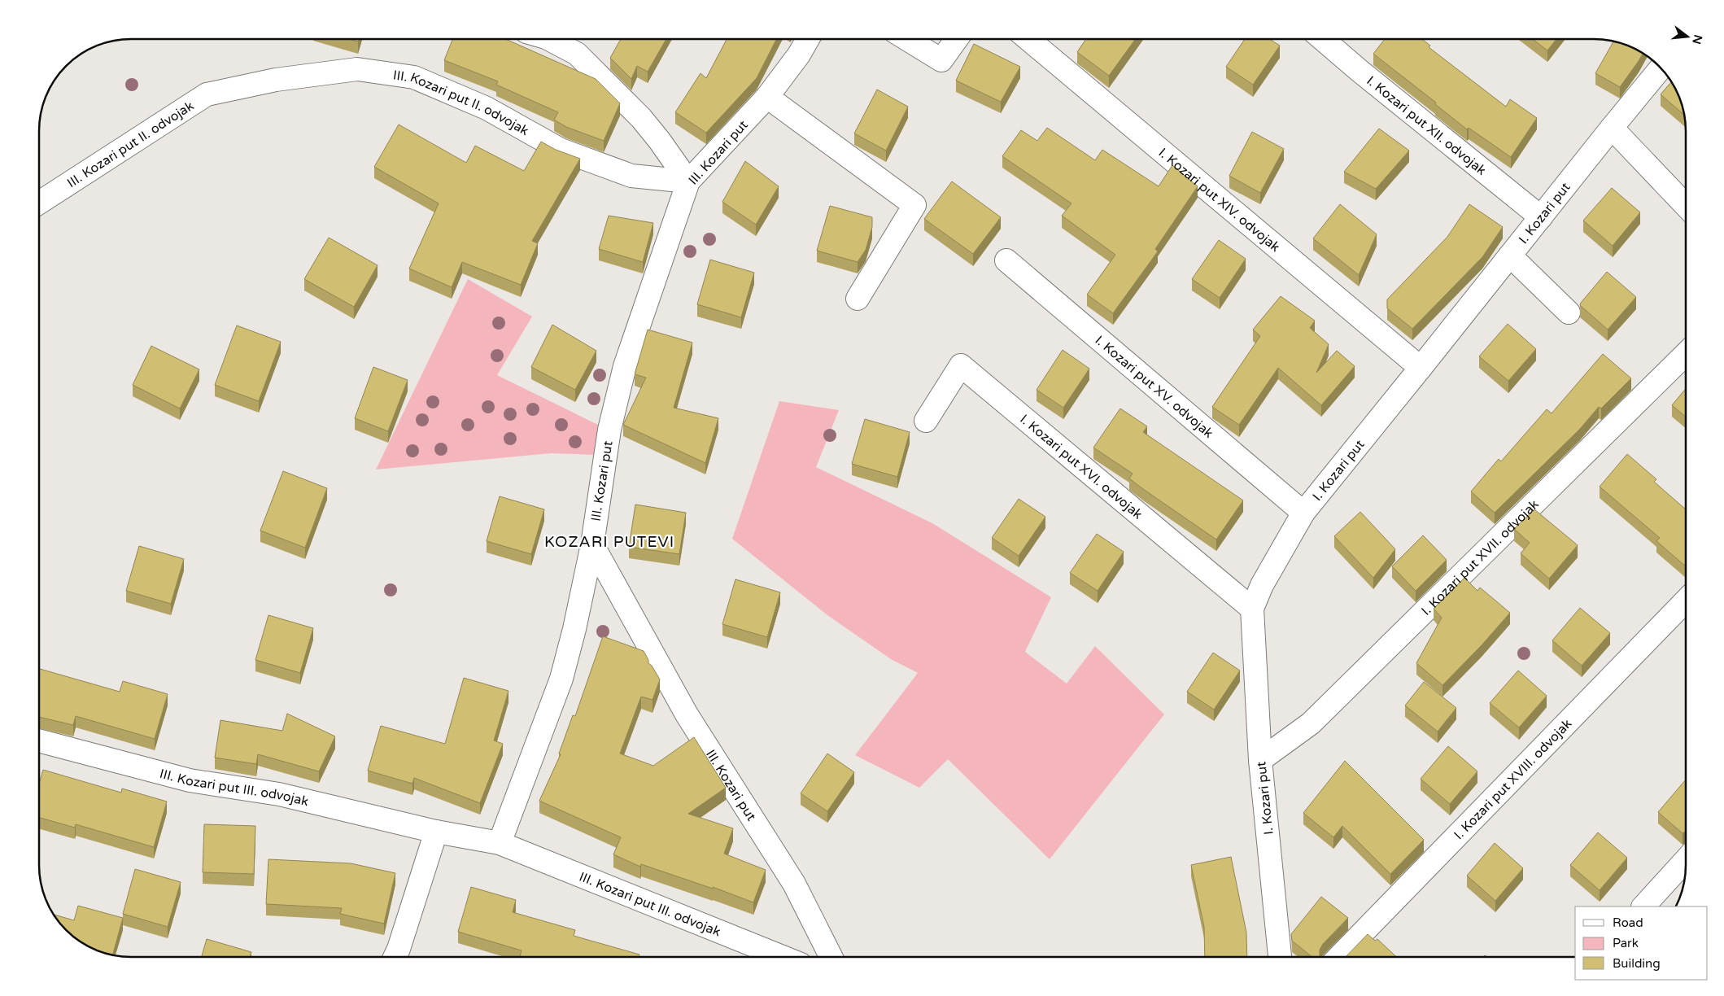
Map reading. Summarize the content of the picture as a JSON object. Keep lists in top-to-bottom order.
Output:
{
  "streets": {
    "street": [
      "III. Kozari put II. odvojak",
      "I. Kozari put XII. odvojak",
      "III. Kozari put",
      "I. Kozari put XIV. odvojak",
      "I. Kozari put",
      "I. Kozari put XV. odvojak",
      "I. Kozari put XVI. odvojak",
      "I. Kozari put XVII. odvojak",
      "I. Kozari put XVIII. odvojak",
      "III. Kozari put III. odvojak"
    ]
  },
  "crossings": [
    ["III. Kozari put II. odvojak", "III. Kozari put"],
    ["I. Kozari put XII. odvojak", "I. Kozari put"],
    ["I. Kozari put XIV. odvojak", "I. Kozari put"],
    ["I. Kozari put", "I. Kozari put XV. odvojak"],
    ["I. Kozari put", "I. Kozari put XVI. odvojak"],
    ["I. Kozari put", "I. Kozari put XVII. odvojak"]
  ],
  "districts": ["KOZARI PUTEVI"],
  "legend": ["Road", "Park", "Building"],
  "north": "right"
}
